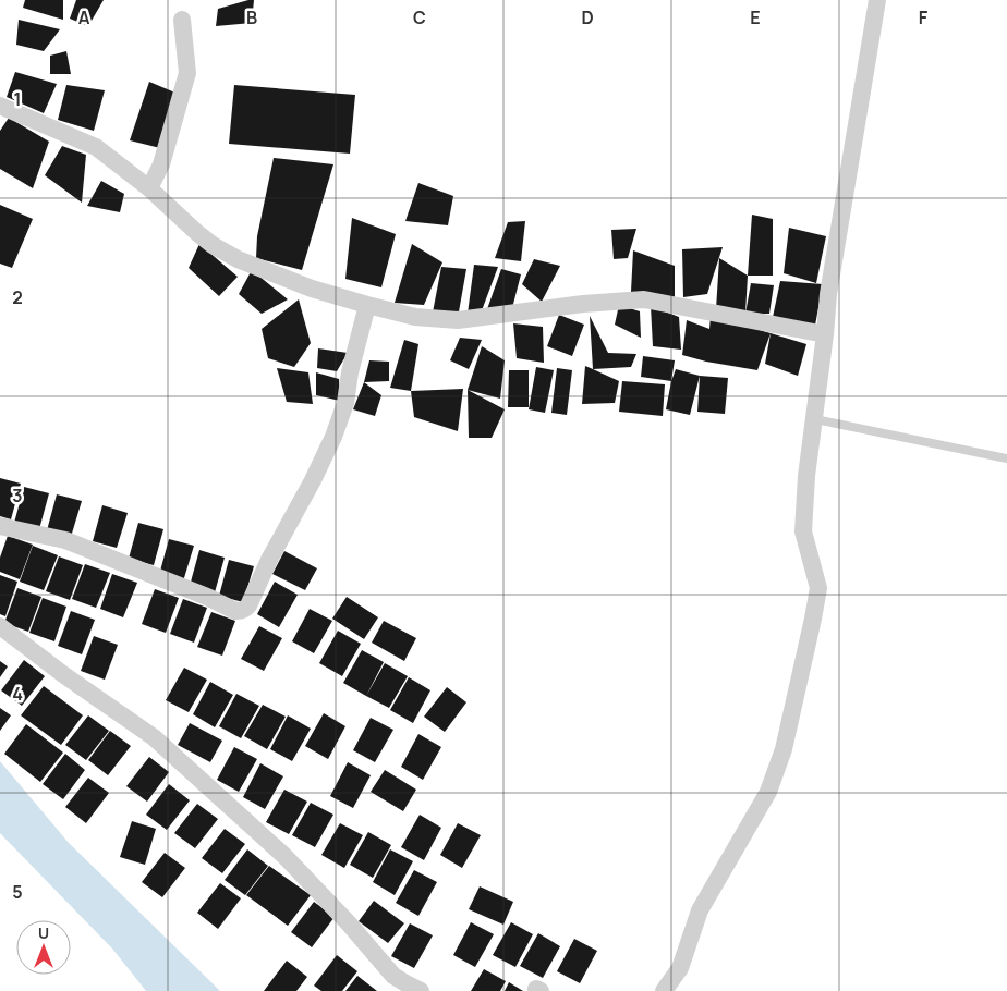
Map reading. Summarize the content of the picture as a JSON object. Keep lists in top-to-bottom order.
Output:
{
  "north": "top",
  "grid": {
    "columns": [
      "A",
      "B",
      "C",
      "D",
      "E",
      "F"
    ],
    "rows": [
      "1",
      "2",
      "3",
      "4",
      "5"
    ]
  }
}
